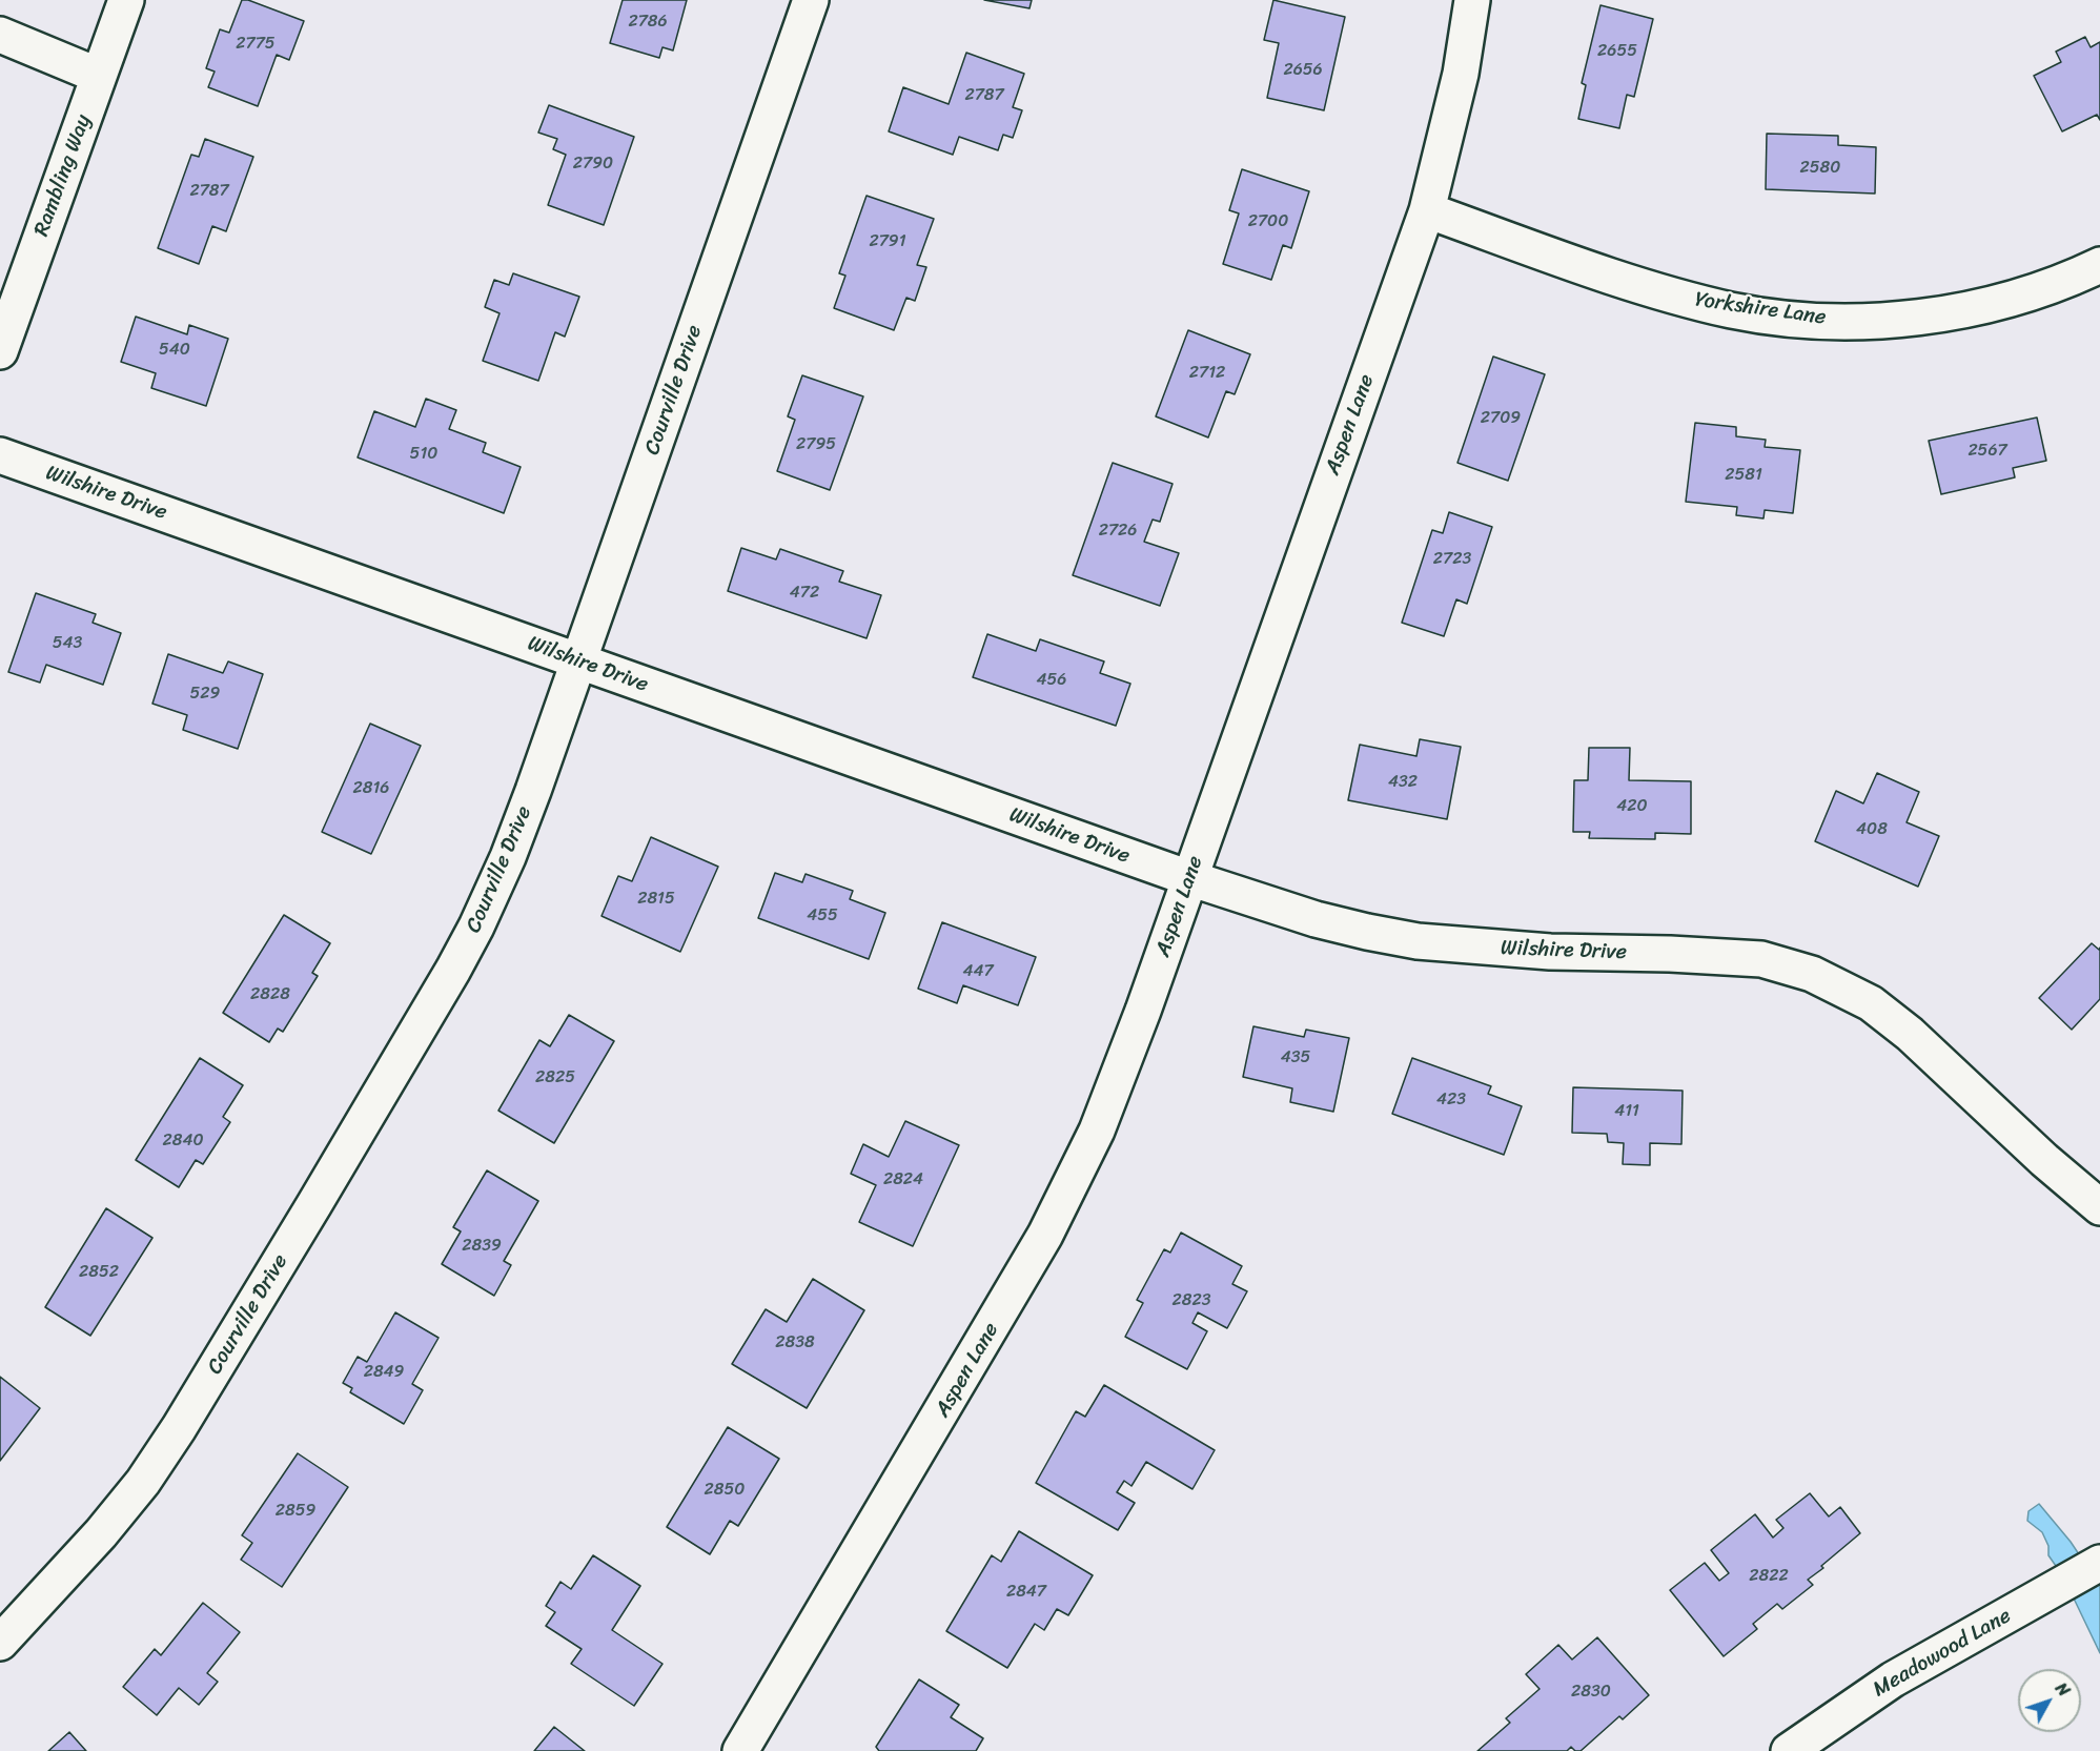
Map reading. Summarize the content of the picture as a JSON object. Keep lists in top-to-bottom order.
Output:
{
  "streets": {
    "street": [
      "Rambling Way",
      "Yorkshire Lane",
      "Courville Drive",
      "Aspen Lane",
      "Wilshire Drive",
      "Meadowood Lane"
    ]
  },
  "crossings": [
    ["Yorkshire Lane", "Aspen Lane"],
    ["Courville Drive", "Wilshire Drive"],
    ["Aspen Lane", "Wilshire Drive"]
  ],
  "house_numbers": [
    "2786",
    "2775",
    "2655",
    "2656",
    "2787",
    "2790",
    "2580",
    "2787",
    "2700",
    "2791",
    "540",
    "2712",
    "2709",
    "2795",
    "2567",
    "510",
    "2581",
    "2726",
    "2723",
    "472",
    "543",
    "456",
    "529",
    "432",
    "2816",
    "420",
    "408",
    "2815",
    "455",
    "447",
    "2828",
    "435",
    "2825",
    "423",
    "411",
    "2840",
    "2824",
    "2839",
    "2852",
    "2823",
    "2838",
    "2849",
    "2850",
    "2859",
    "2822",
    "2847",
    "2830"
  ],
  "north": "top right"
}
